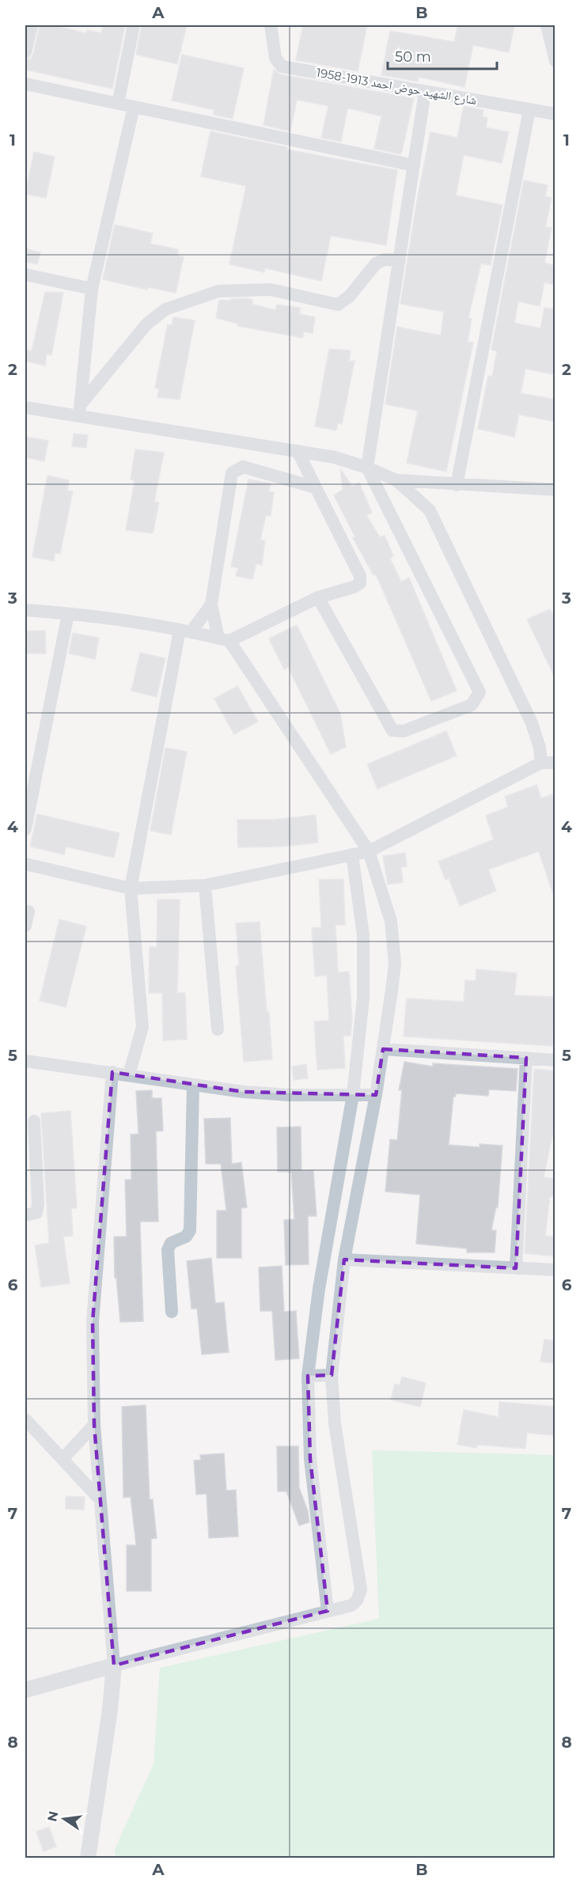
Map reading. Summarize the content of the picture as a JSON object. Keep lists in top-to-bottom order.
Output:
{
  "streets": {
    "street": ["شارع الشهيد حوض احمد 1913-1958"]
  },
  "scale_bar": "50 m",
  "north": "left",
  "grid": {
    "columns": ["A", "B"],
    "rows": [
      "1",
      "2",
      "3",
      "4",
      "5",
      "6",
      "7",
      "8"
    ]
  }
}
